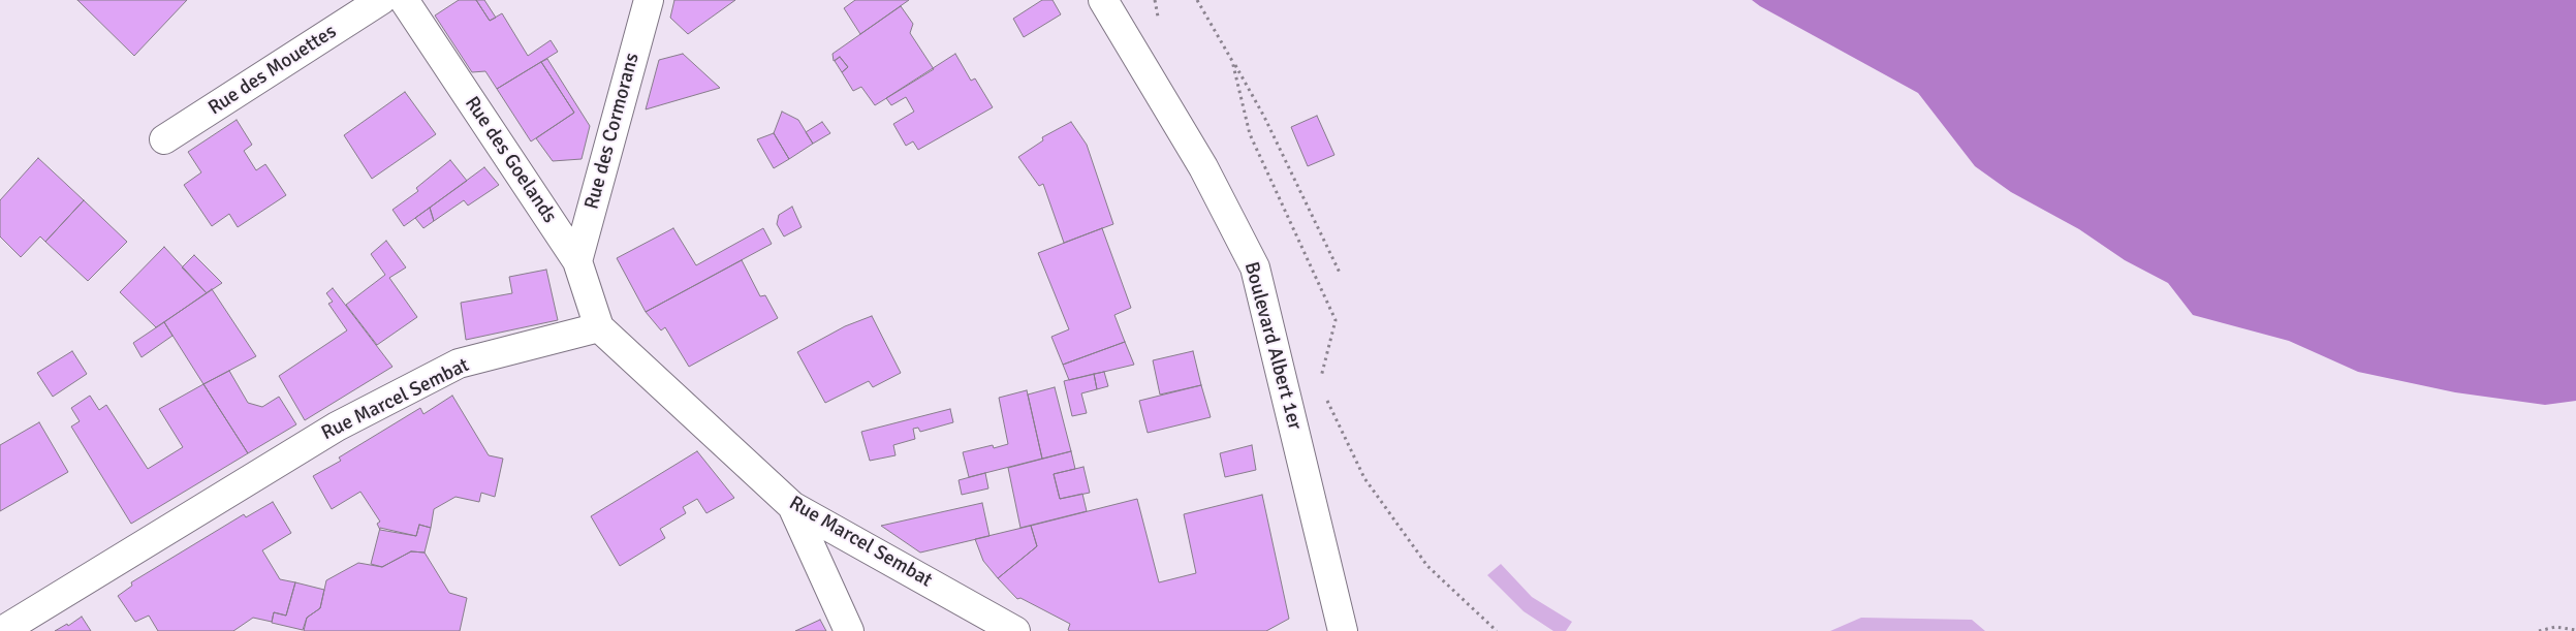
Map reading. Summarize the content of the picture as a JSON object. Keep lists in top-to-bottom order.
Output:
{
  "streets": {
    "street": [
      "Rue des Mouettes",
      "Rue des Cormorans",
      "Rue des Goelands",
      "Boulevard Albert 1er",
      "Rue Marcel Sembat"
    ]
  },
  "crossings": [
    ["Rue des Cormorans", "Rue des Goelands"],
    ["Rue des Goelands", "Rue Marcel Sembat"]
  ]
}
